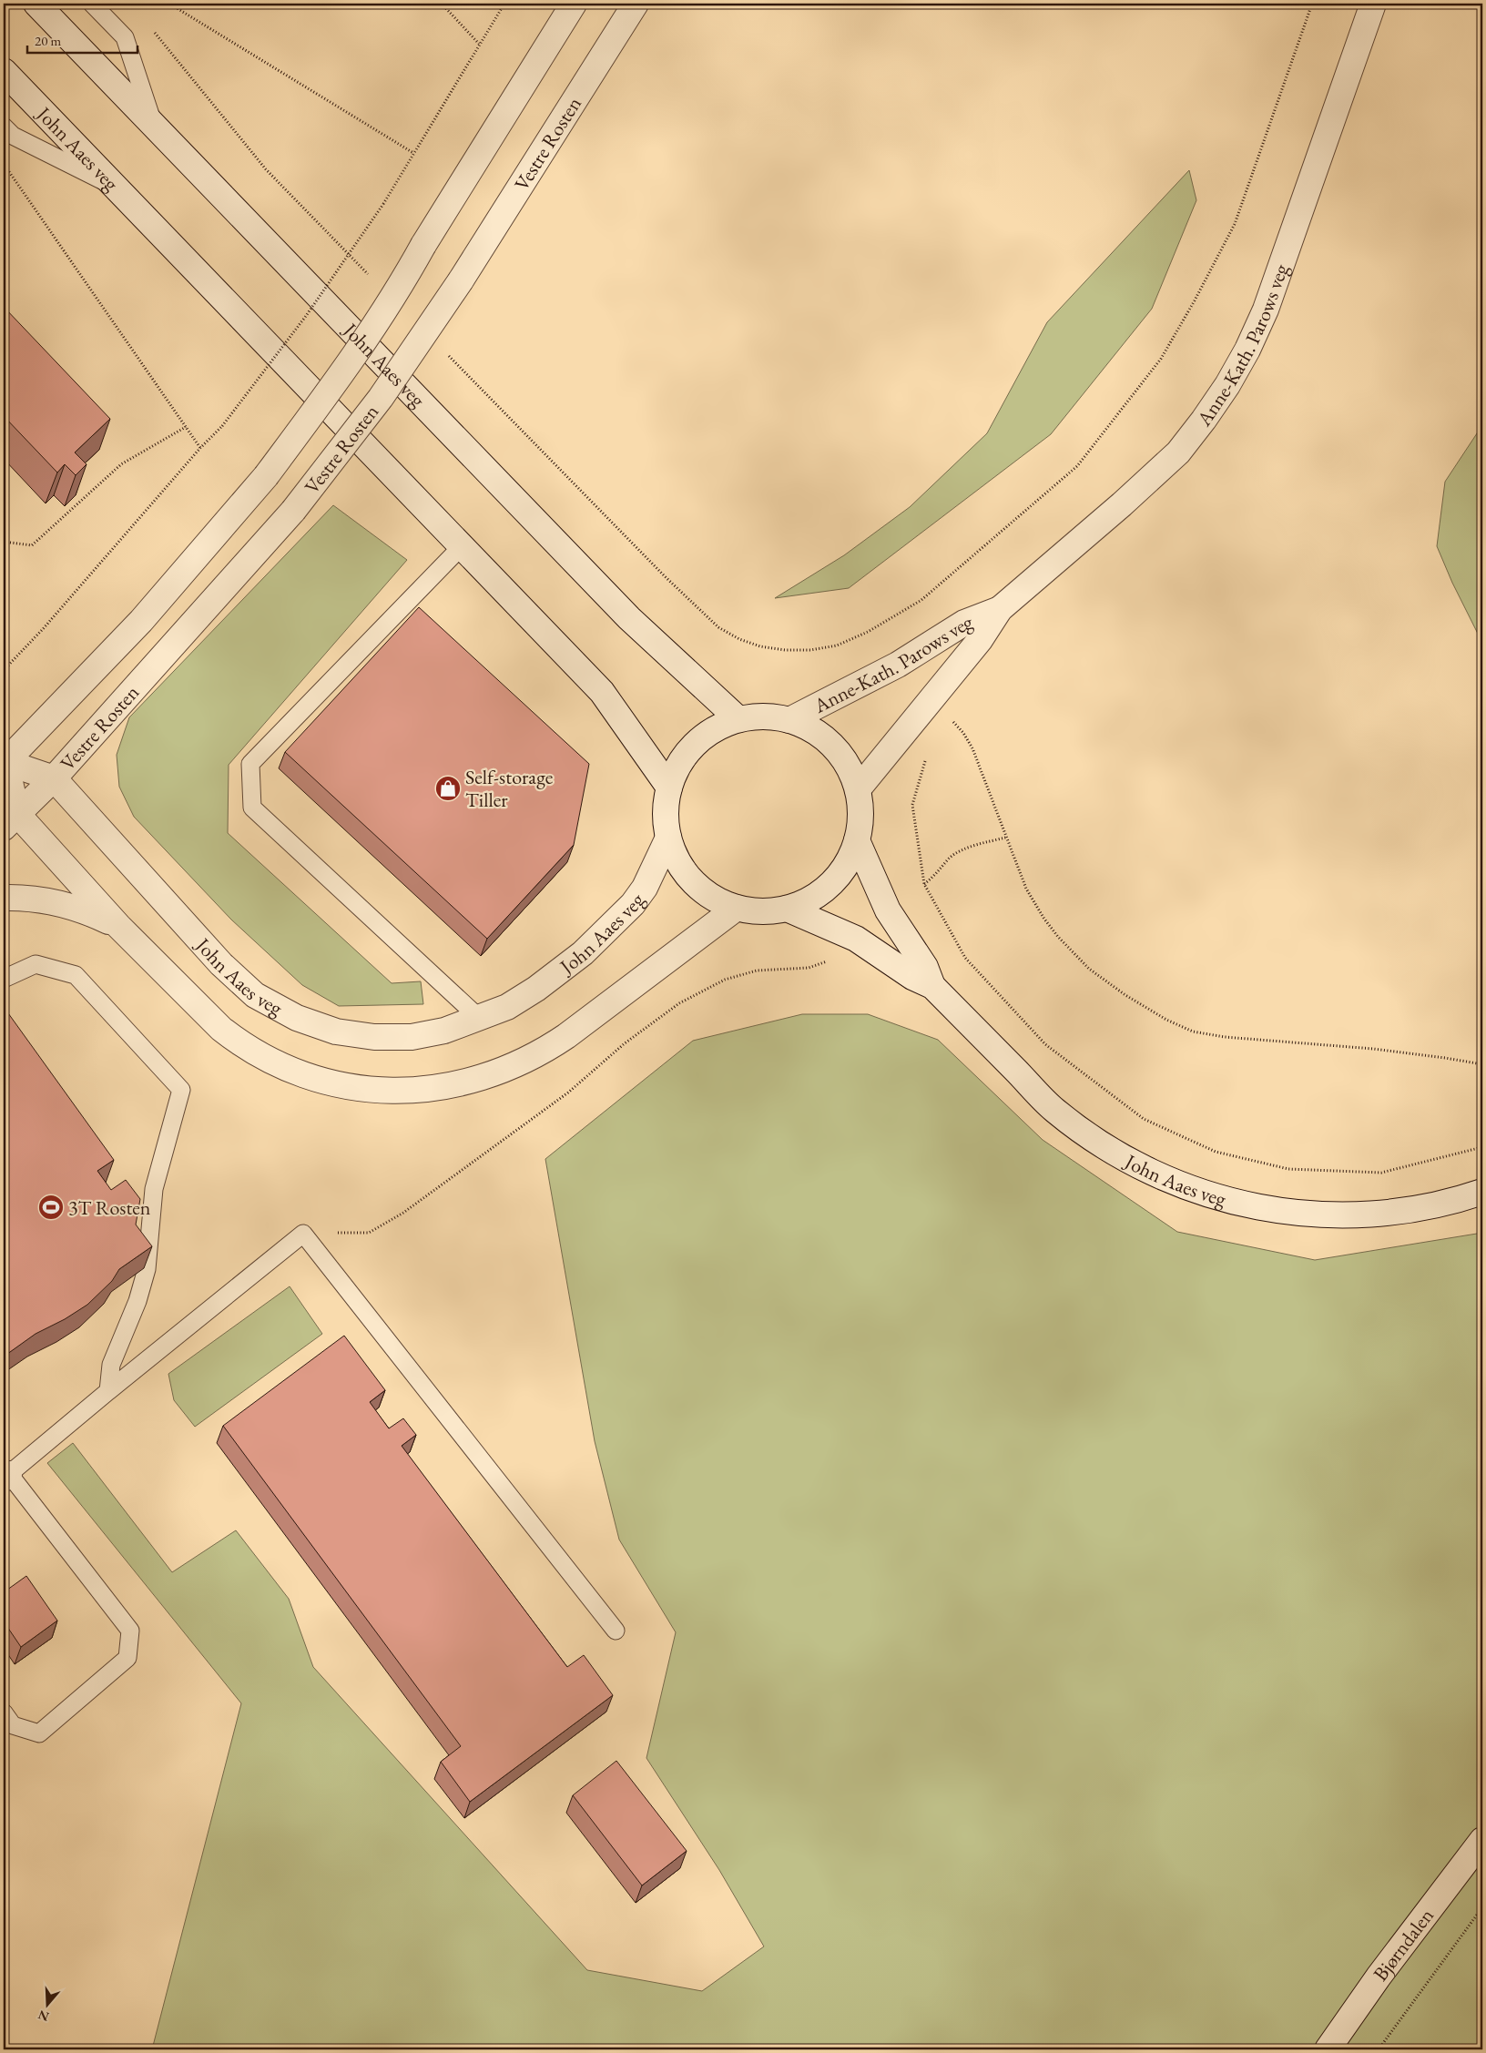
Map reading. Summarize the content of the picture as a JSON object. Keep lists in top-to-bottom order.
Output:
{
  "streets": {
    "street": [
      "Vestre Rosten",
      "John Aaes veg",
      "Anne-Kath. Parows veg",
      "Bjørndalen"
    ]
  },
  "crossings": [
    ["Vestre Rosten", "John Aaes veg"]
  ],
  "places": {
    "shop": ["Self-storage Tiller"],
    "sports": ["3T Rosten"]
  },
  "scale_bar": "20 m",
  "north": "bottom"
}
